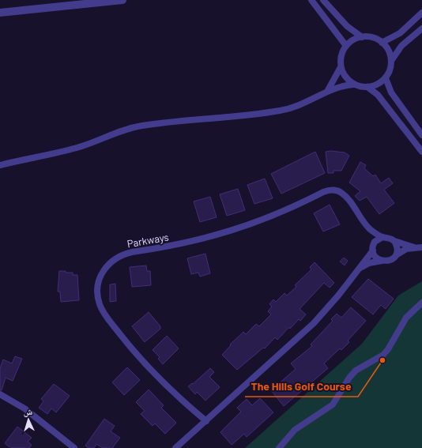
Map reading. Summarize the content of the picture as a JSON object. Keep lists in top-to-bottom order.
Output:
{
  "streets": {
    "street": ["Parkways"]
  },
  "places": ["The Hills Golf Course"],
  "north": "top"
}
